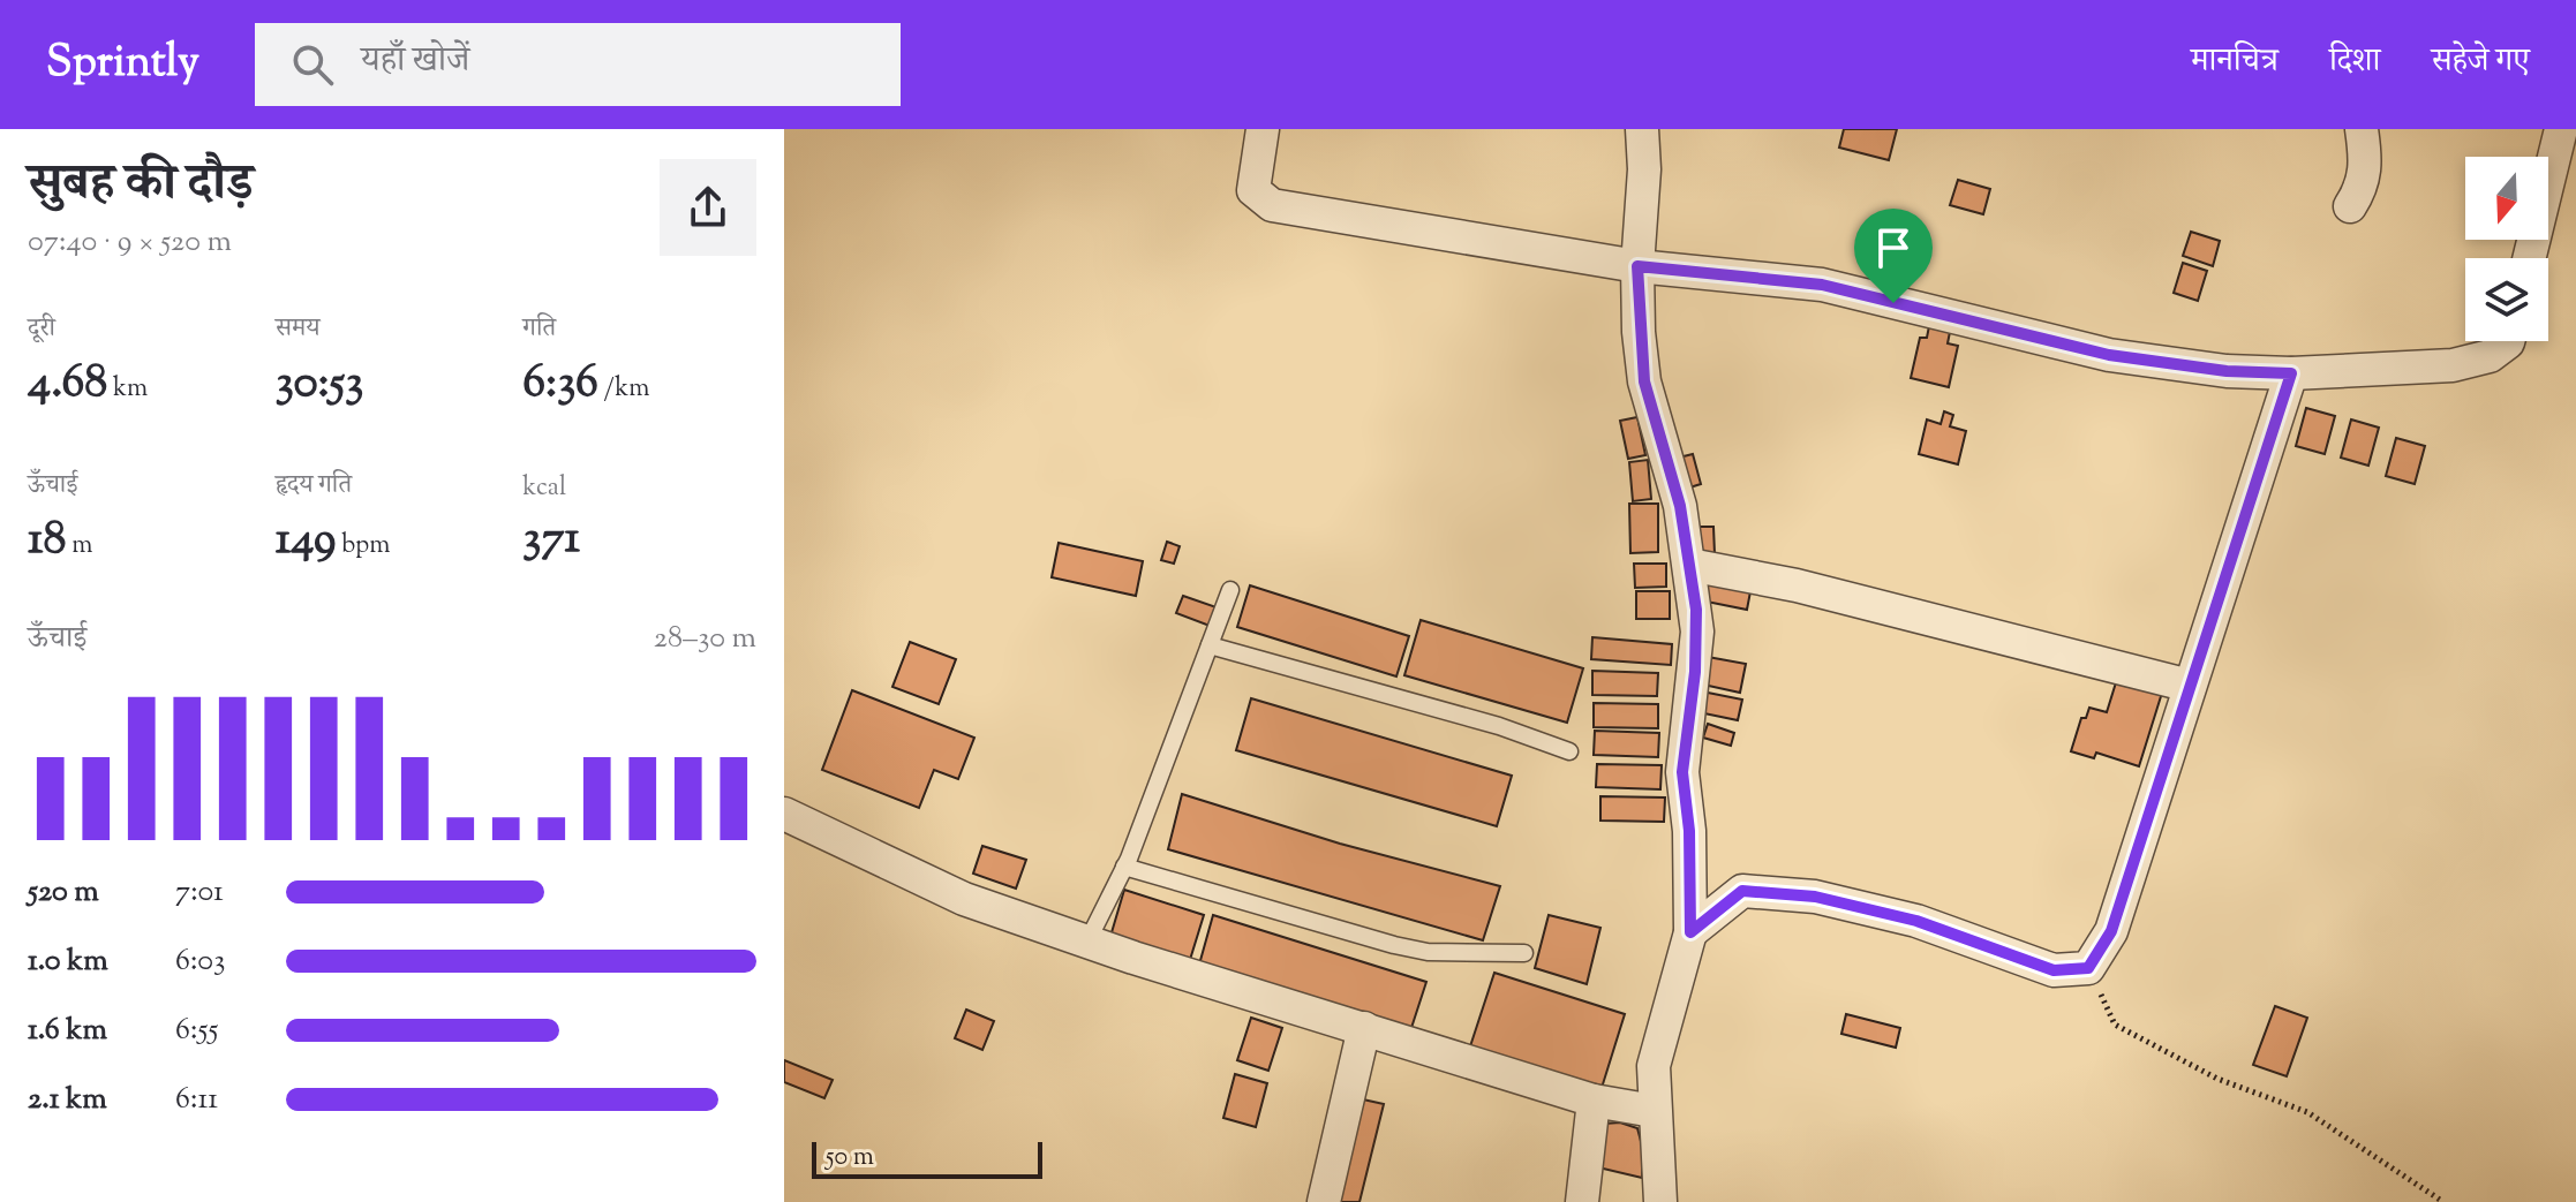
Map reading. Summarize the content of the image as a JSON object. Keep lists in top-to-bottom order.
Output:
{
  "scale_bar": "50 m",
  "north": "bottom",
  "page": {
    "header": "Sprintly",
    "search": "यहाँ खोजें",
    "nav": ["मानचित्र", "दिशा", "सहेजे गए"],
    "heading": ["सुबह की दौड़", "07:40 · 9 × 520 m"],
    "stats": [
      ["दूरी", "4.68 km"],
      ["समय", "30:53"],
      ["गति", "6:36 /km"],
      ["ऊँचाई", "18 m"],
      ["हृदय गति", "149 bpm"],
      ["kcal", "371"]
    ],
    "chart": ["ऊँचाई", "28–30 m"],
    "list": [
      {
        "name": "520 m",
        "note": "7:01"
      },
      {
        "name": "1.0 km",
        "note": "6:03"
      },
      {
        "name": "1.6 km",
        "note": "6:55"
      },
      {
        "name": "2.1 km",
        "note": "6:11"
      }
    ],
    "scale": "50 m"
  }
}
